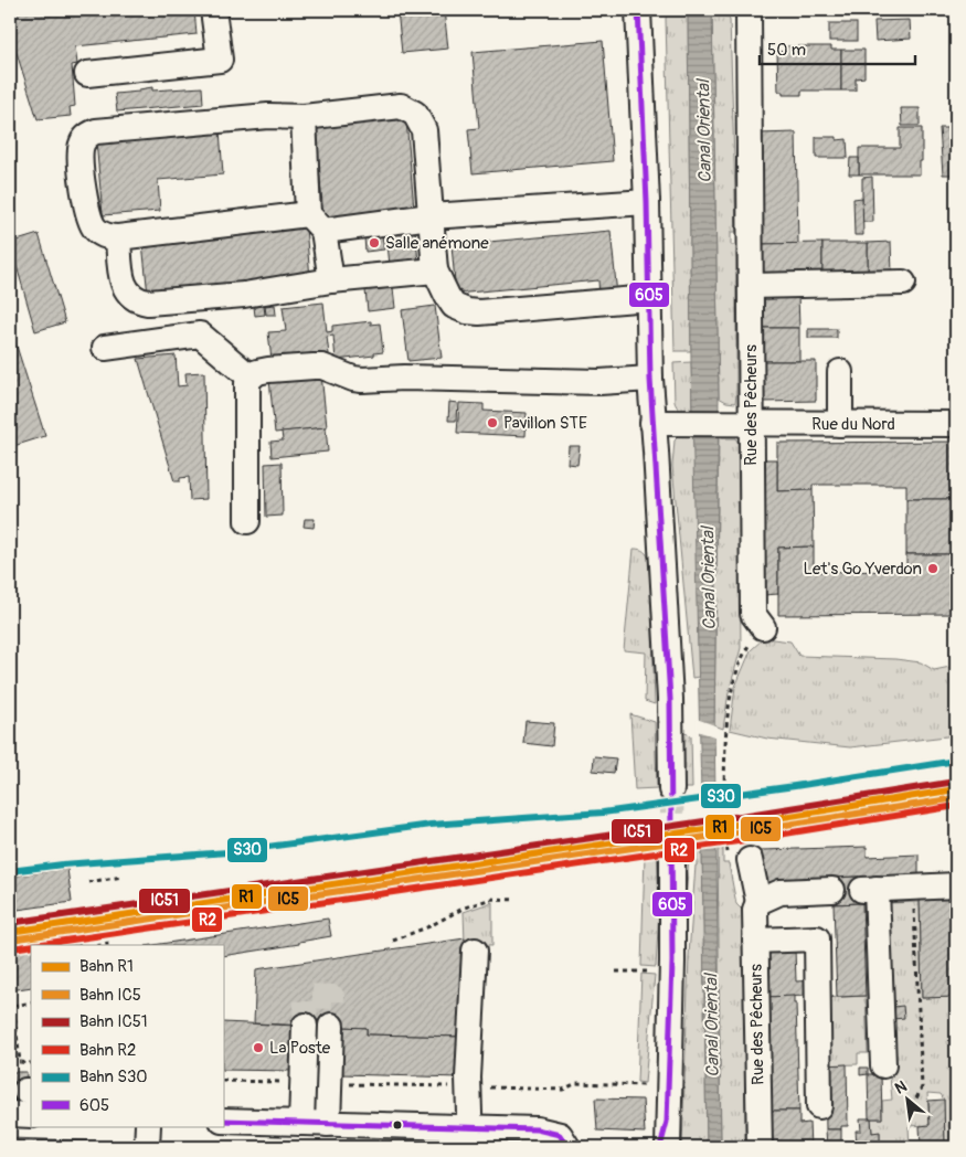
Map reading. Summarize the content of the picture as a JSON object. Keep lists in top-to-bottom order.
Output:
{
  "streets": {
    "street": ["Rue des Pêcheurs", "Rue du Nord"]
  },
  "crossings": [
    ["Rue des Pêcheurs", "Rue du Nord"]
  ],
  "water": ["Canal Oriental"],
  "places": [
    "Salle anémone",
    "Pavillon STE",
    "Let's Go Yverdon",
    "La Poste"
  ],
  "lines": [
    "transit line 605",
    "rail line S30",
    "rail line IC51",
    "rail line R1",
    "rail line IC5",
    "rail line R2"
  ],
  "legend": [
    "Bahn R1",
    "Bahn IC5",
    "Bahn IC51",
    "Bahn R2",
    "Bahn S30",
    "605"
  ],
  "scale_bar": "50 m",
  "north": "top left"
}
